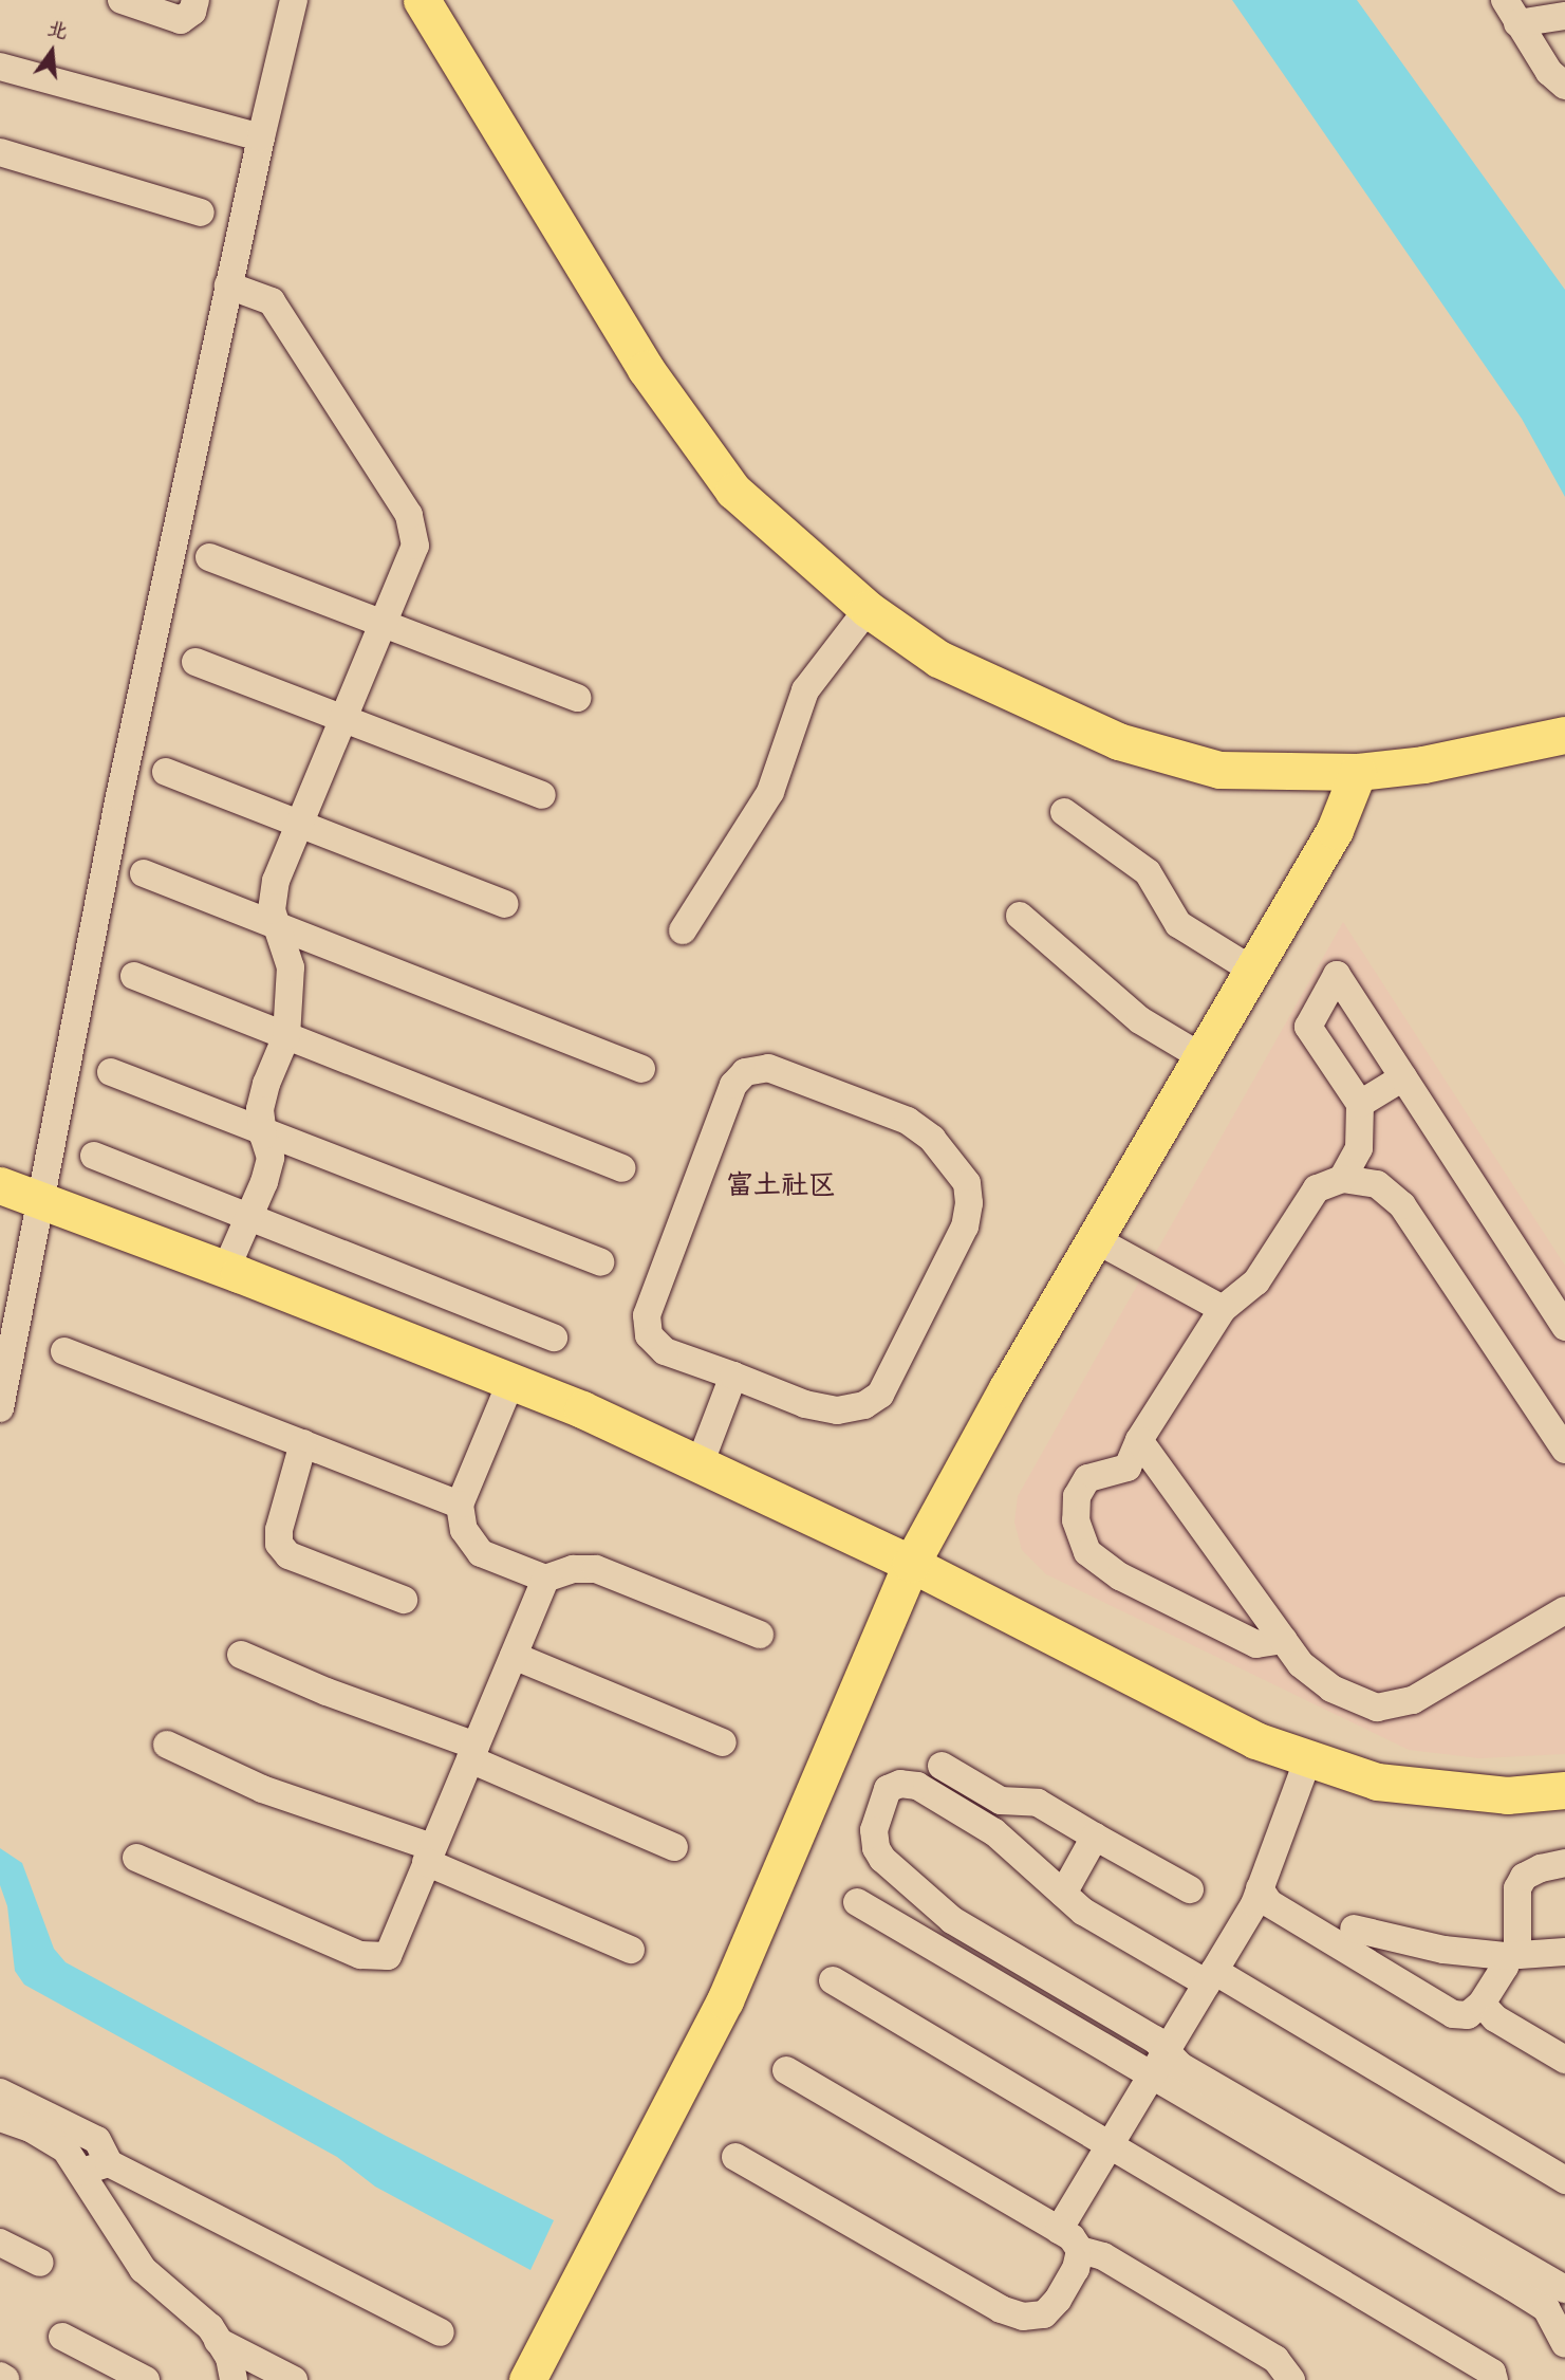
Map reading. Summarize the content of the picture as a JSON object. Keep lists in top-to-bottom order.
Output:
{
  "districts": ["富土社区"],
  "north": "top"
}
